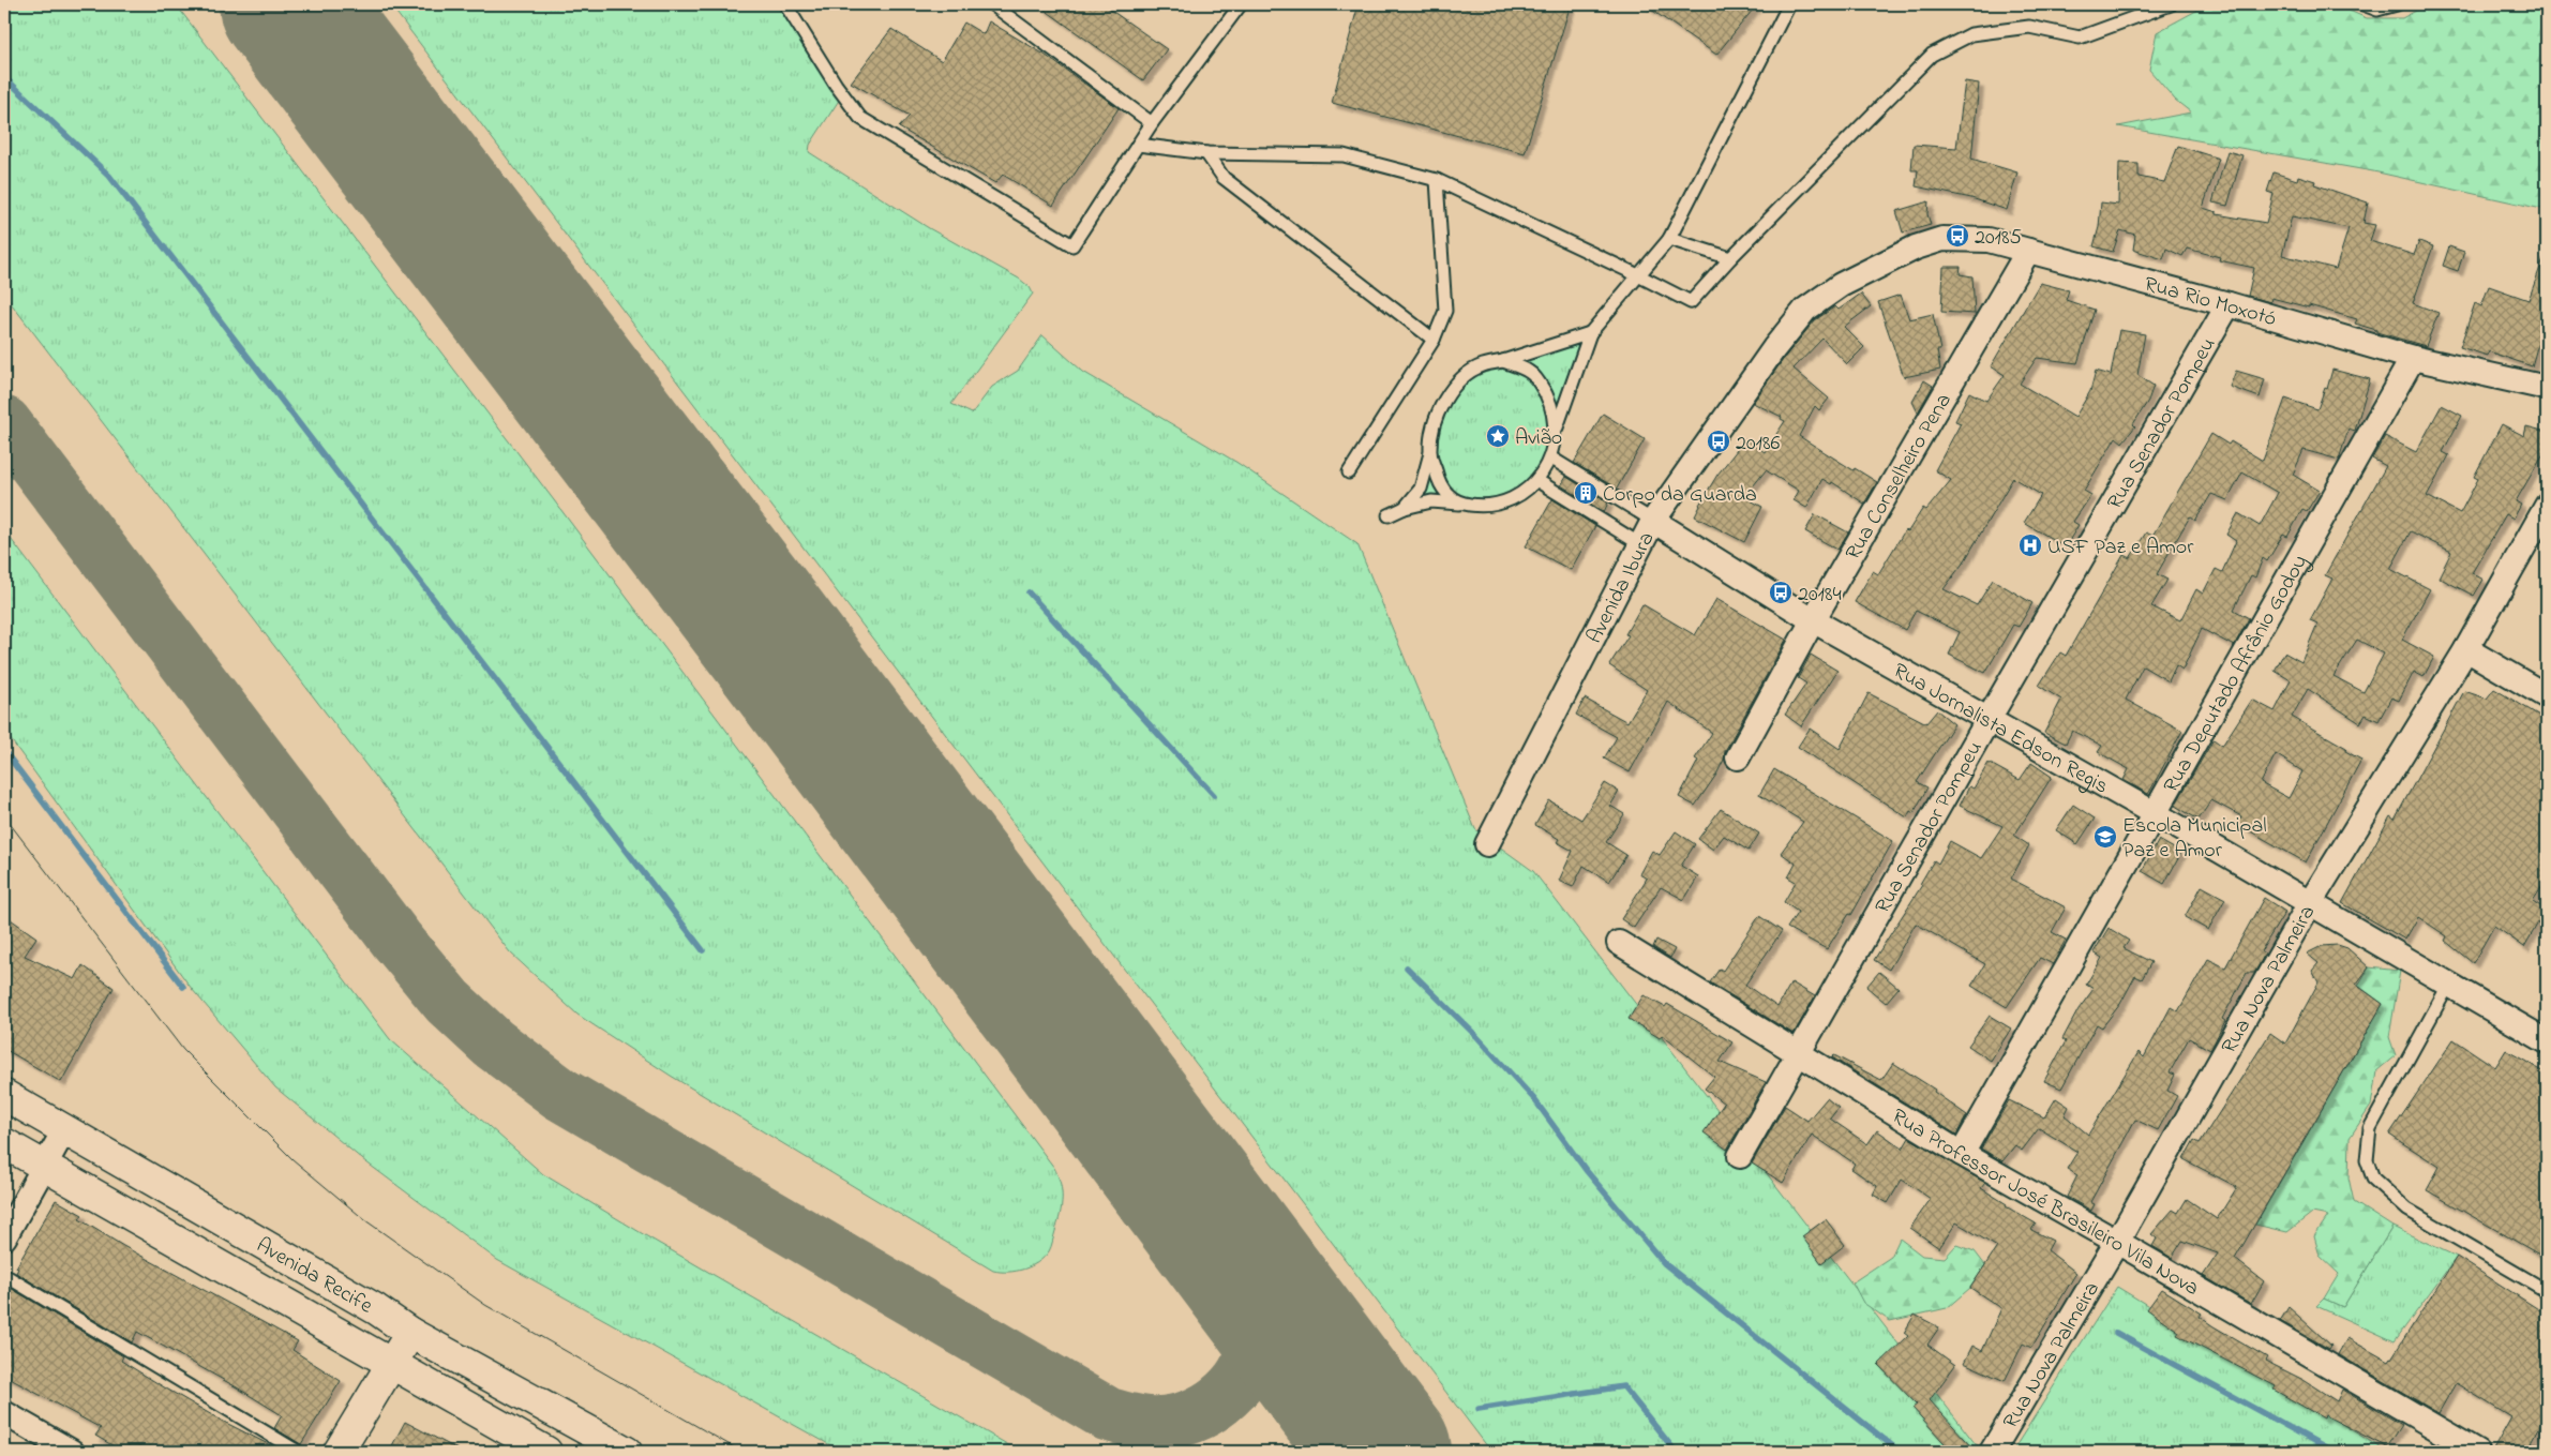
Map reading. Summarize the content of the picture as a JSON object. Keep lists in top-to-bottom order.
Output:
{
  "streets": {
    "main road": ["Avenida Recife"],
    "street": [
      "Rua Rio Moxotó",
      "Rua Senador Pompeu",
      "Rua Conselheiro Pena",
      "Avenida Ibura",
      "Rua Deputado Afrânio Godoy",
      "Rua Jornalista Edson Regis",
      "Rua Nova Palmeira",
      "Rua Professor José Brasileiro Vila Nova"
    ]
  },
  "crossings": [
    ["Rua Rio Moxotó", "Rua Senador Pompeu"],
    ["Rua Rio Moxotó", "Rua Conselheiro Pena"],
    ["Rua Rio Moxotó", "Avenida Ibura"],
    ["Rua Rio Moxotó", "Rua Deputado Afrânio Godoy"],
    ["Rua Senador Pompeu", "Rua Jornalista Edson Regis"],
    ["Rua Senador Pompeu", "Rua Professor José Brasileiro Vila Nova"],
    ["Rua Conselheiro Pena", "Rua Jornalista Edson Regis"],
    ["Avenida Ibura", "Rua Jornalista Edson Regis"],
    ["Rua Deputado Afrânio Godoy", "Rua Jornalista Edson Regis"],
    ["Rua Deputado Afrânio Godoy", "Rua Professor José Brasileiro Vila Nova"],
    ["Rua Jornalista Edson Regis", "Rua Nova Palmeira"],
    ["Rua Nova Palmeira", "Rua Professor José Brasileiro Vila Nova"]
  ],
  "places": {
    "bus stop": ["20185", "20186", "20184"],
    "place": ["Avião"],
    "building": ["Corpo da Guarda"],
    "hospital": ["USF Paz e Amor"],
    "school or university": ["Escola Municipal Paz e Amor"]
  }
}
